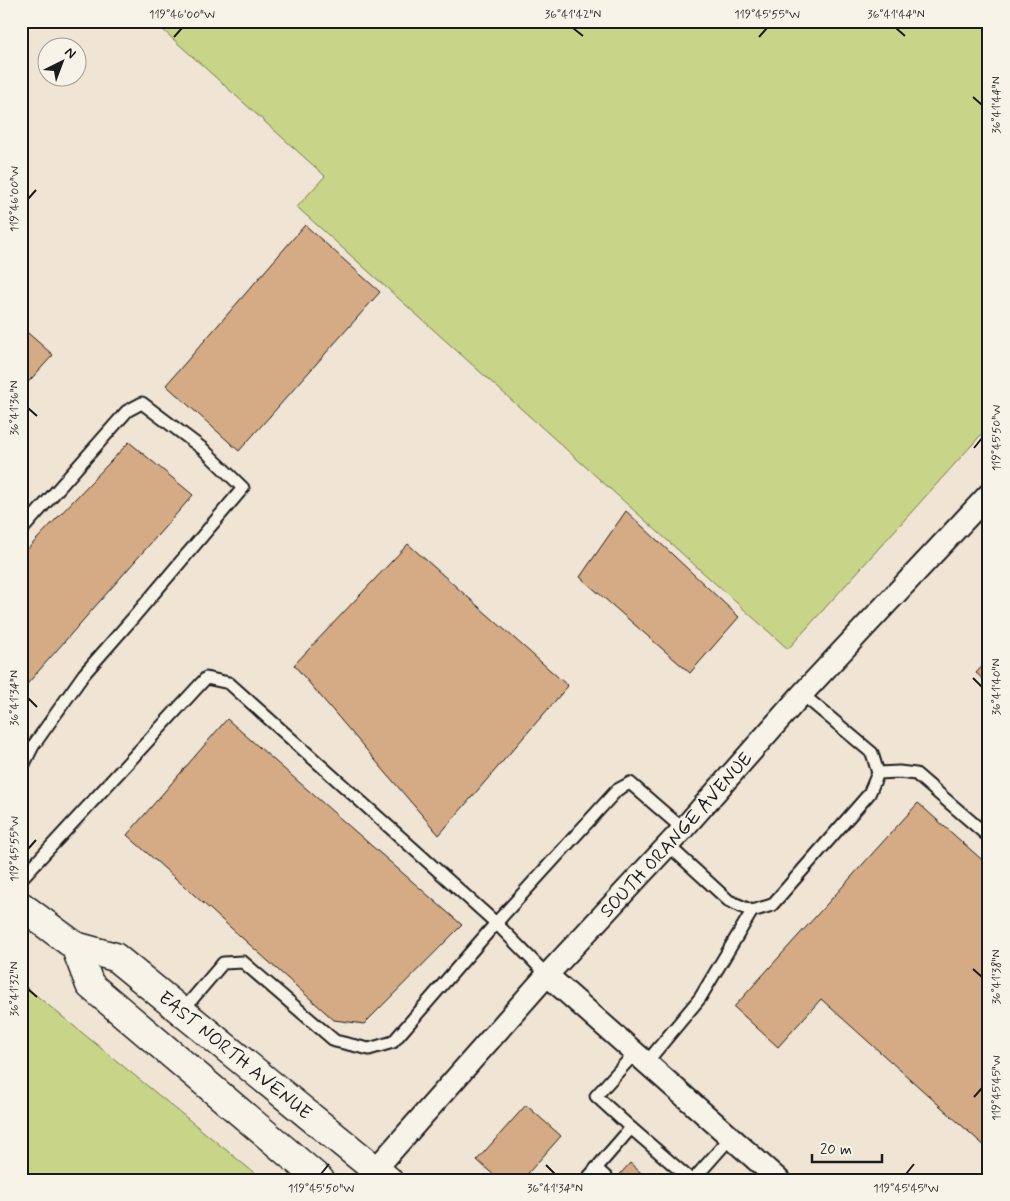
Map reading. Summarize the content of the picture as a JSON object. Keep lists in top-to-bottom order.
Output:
{
  "streets": {
    "street": ["SOUTH ORANGE AVENUE", "EAST NORTH AVENUE"]
  },
  "crossings": [
    ["SOUTH ORANGE AVENUE", "EAST NORTH AVENUE"]
  ],
  "scale_bar": "20 m",
  "north": "top right",
  "coordinates": [
    "119°46'00\"W",
    "36°41'42\"N",
    "119°45'55\"W",
    "36°41'44\"N",
    "36°41'36\"N",
    "119°45'50\"W",
    "36°41'40\"N",
    "36°41'34\"N",
    "36°41'38\"N",
    "36°41'32\"N",
    "119°45'45\"W"
  ]
}
